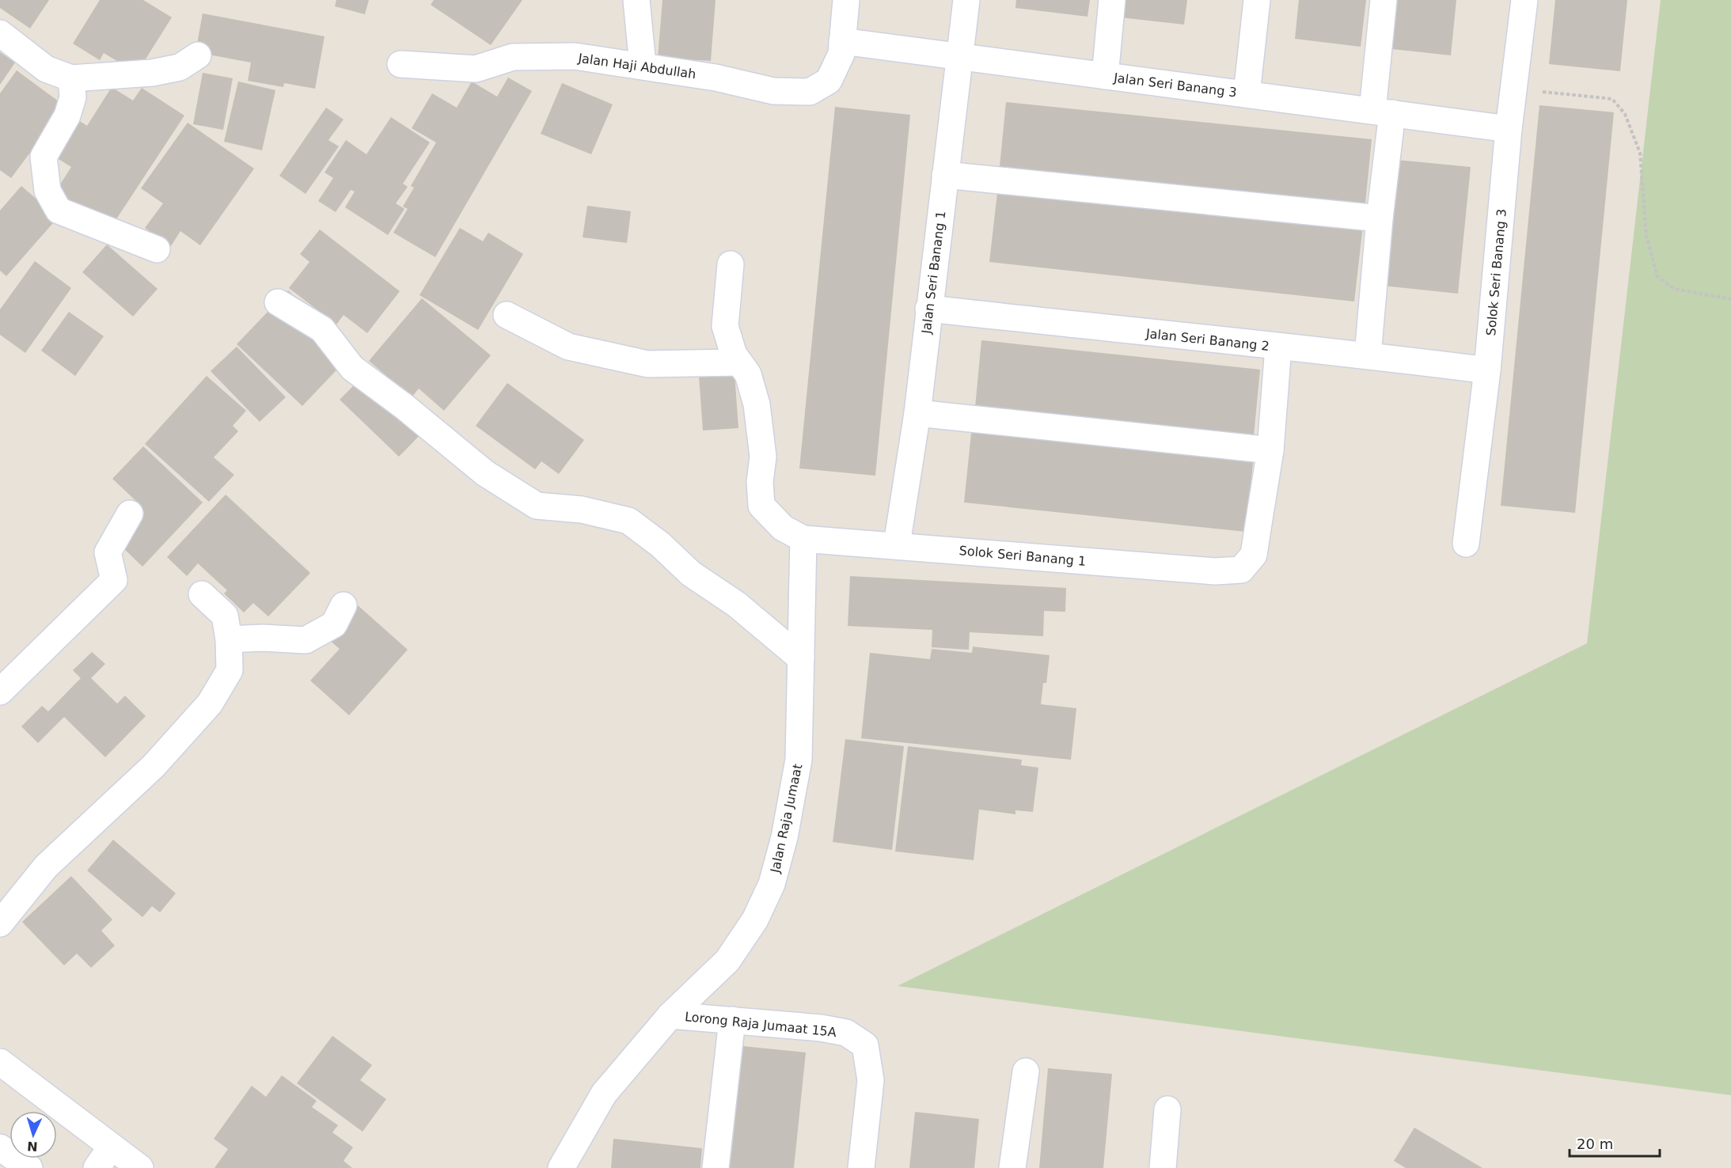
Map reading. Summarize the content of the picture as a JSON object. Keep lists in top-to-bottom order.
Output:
{
  "streets": {
    "street": [
      "Jalan Haji Abdullah",
      "Jalan Seri Banang 3",
      "Jalan Seri Banang 1",
      "Solok Seri Banang 3",
      "Jalan Seri Banang 2",
      "Solok Seri Banang 1",
      "Jalan Raja Jumaat",
      "Lorong Raja Jumaat 15A"
    ]
  },
  "crossings": [
    ["Jalan Haji Abdullah", "Jalan Seri Banang 3"],
    ["Jalan Seri Banang 3", "Jalan Seri Banang 1"],
    ["Jalan Seri Banang 3", "Solok Seri Banang 3"],
    ["Jalan Seri Banang 1", "Jalan Seri Banang 2"],
    ["Jalan Seri Banang 1", "Solok Seri Banang 1"],
    ["Solok Seri Banang 3", "Jalan Seri Banang 2"],
    ["Solok Seri Banang 1", "Jalan Raja Jumaat"],
    ["Jalan Raja Jumaat", "Lorong Raja Jumaat 15A"]
  ],
  "scale_bar": "20 m",
  "north": "bottom"
}
